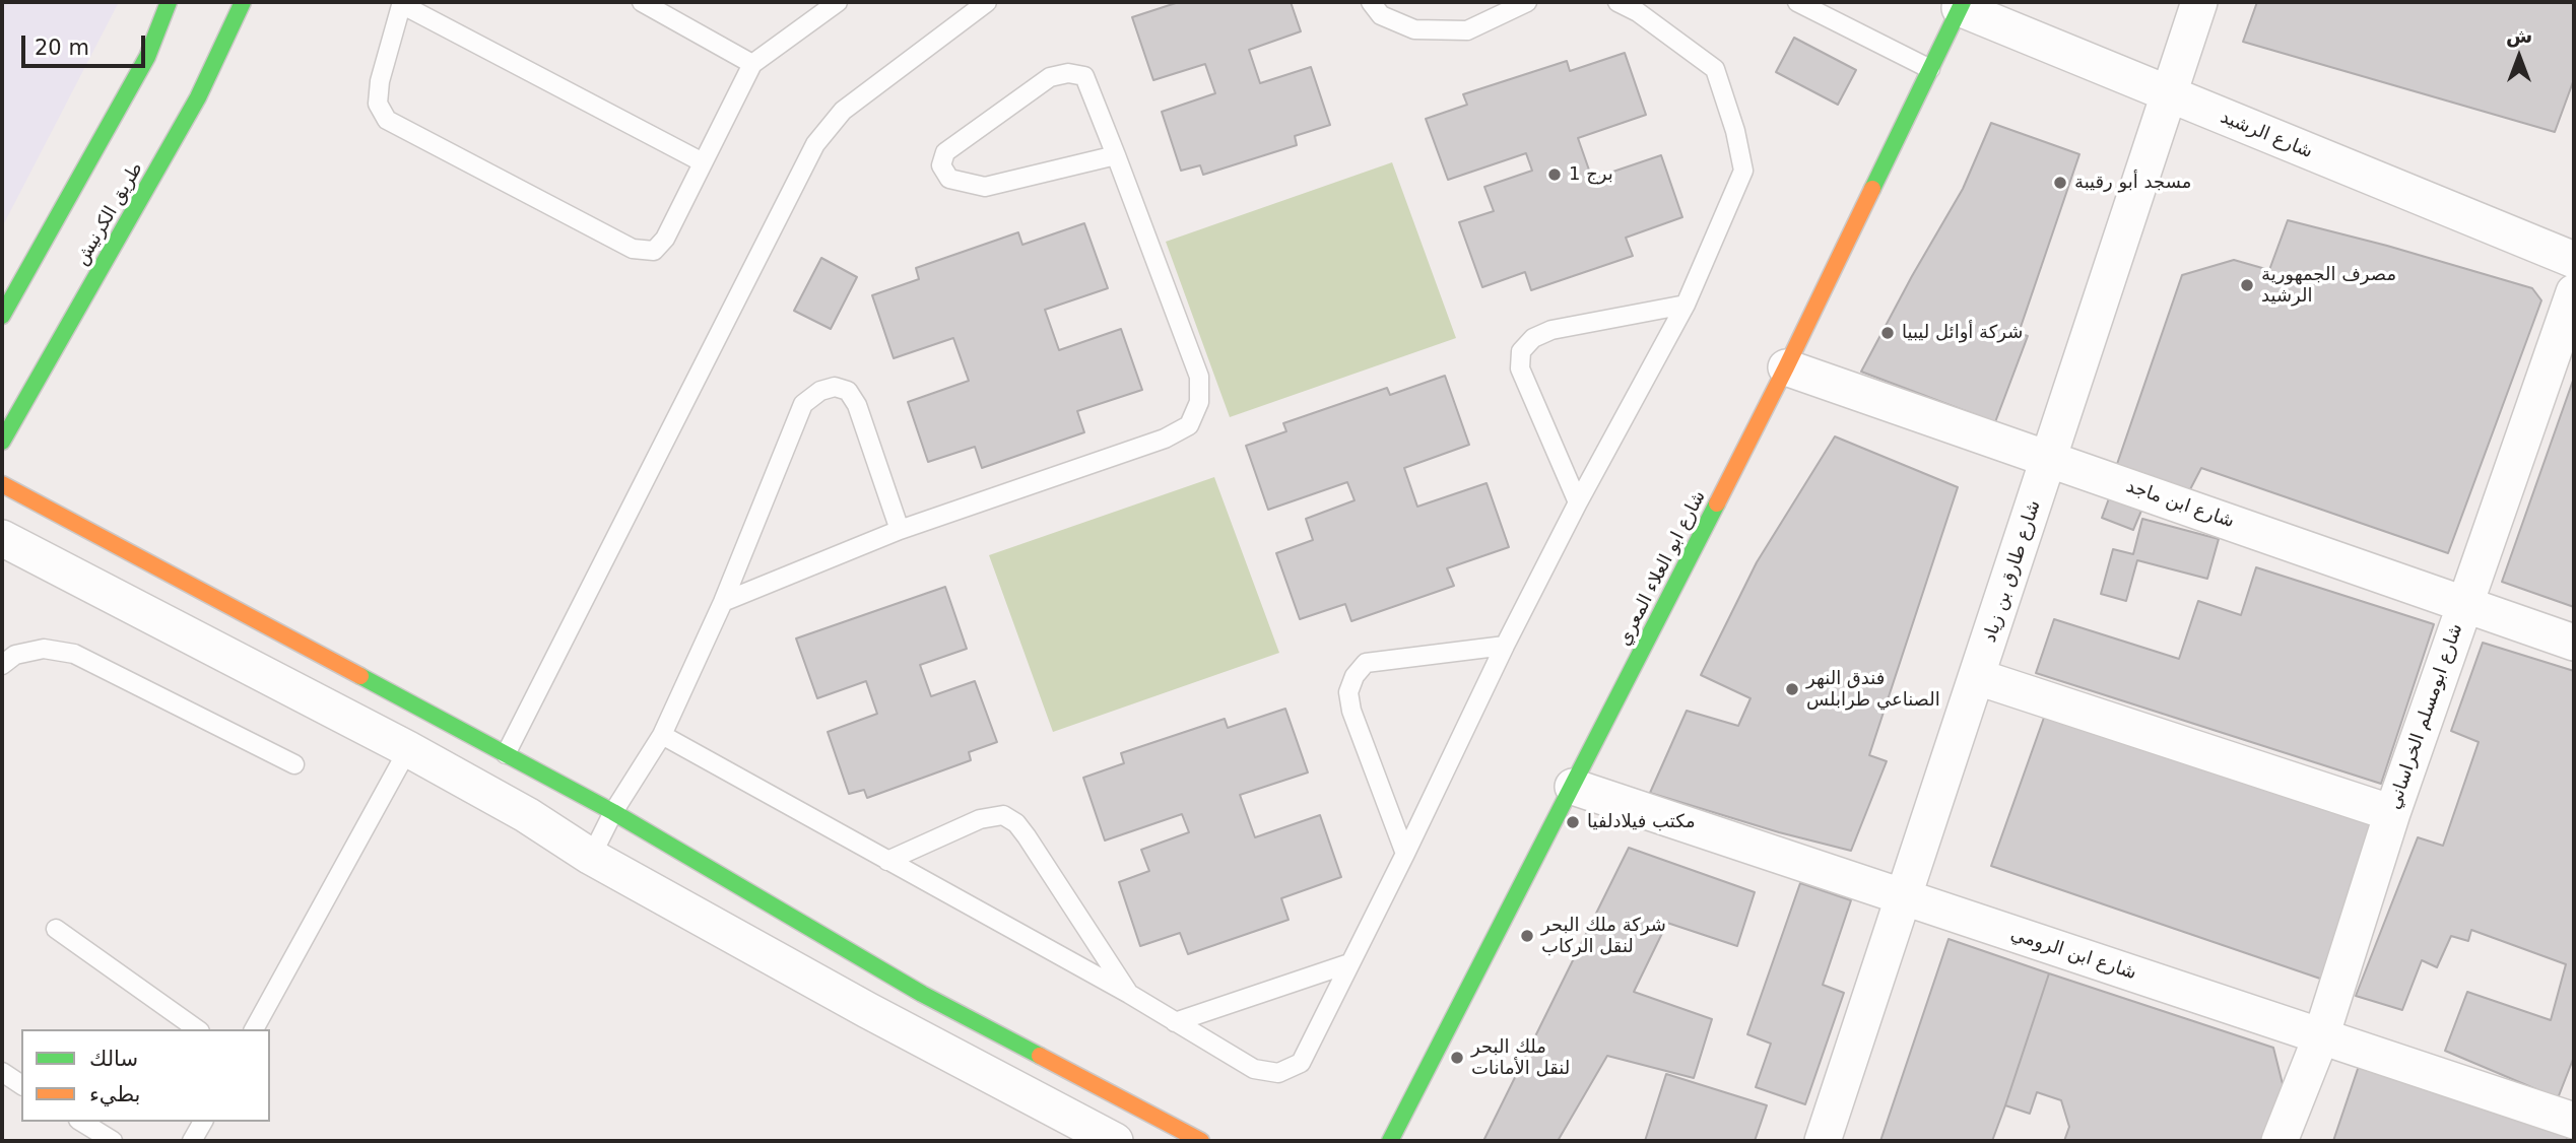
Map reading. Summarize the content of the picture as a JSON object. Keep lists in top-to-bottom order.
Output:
{
  "streets": {
    "main road": ["طريق الكرنيش", "شارع ابو العلاء المعري"],
    "street": [
      "شارع الرشيد",
      "شارع ابن ماجد",
      "شارع طارق بن زياد",
      "شارع ابومسلم الخراساني",
      "شارع ابن الرومي"
    ]
  },
  "crossings": [
    ["شارع الرشيد", "شارع ابو العلاء المعري"],
    ["شارع الرشيد", "شارع طارق بن زياد"],
    ["شارع ابن ماجد", "شارع ابو العلاء المعري"],
    ["شارع ابن ماجد", "شارع طارق بن زياد"],
    ["شارع ابن ماجد", "شارع ابومسلم الخراساني"],
    ["شارع ابو العلاء المعري", "شارع ابن الرومي"],
    ["شارع طارق بن زياد", "شارع ابن الرومي"],
    ["شارع ابومسلم الخراساني", "شارع ابن الرومي"]
  ],
  "places": [
    "برج 1",
    "مسجد أبو رقيبة",
    "مصرف الجمهورية الرشيد",
    "شركة أوائل ليبيا",
    "فندق النهر الصناعي طرابلس",
    "مكتب فيلادلفيا",
    "شركة ملك البحر لنقل الركاب",
    "ملك البحر لنقل الأمانات"
  ],
  "legend": ["سالك", "بطيء"],
  "scale_bar": "20 m",
  "north": "top"
}
